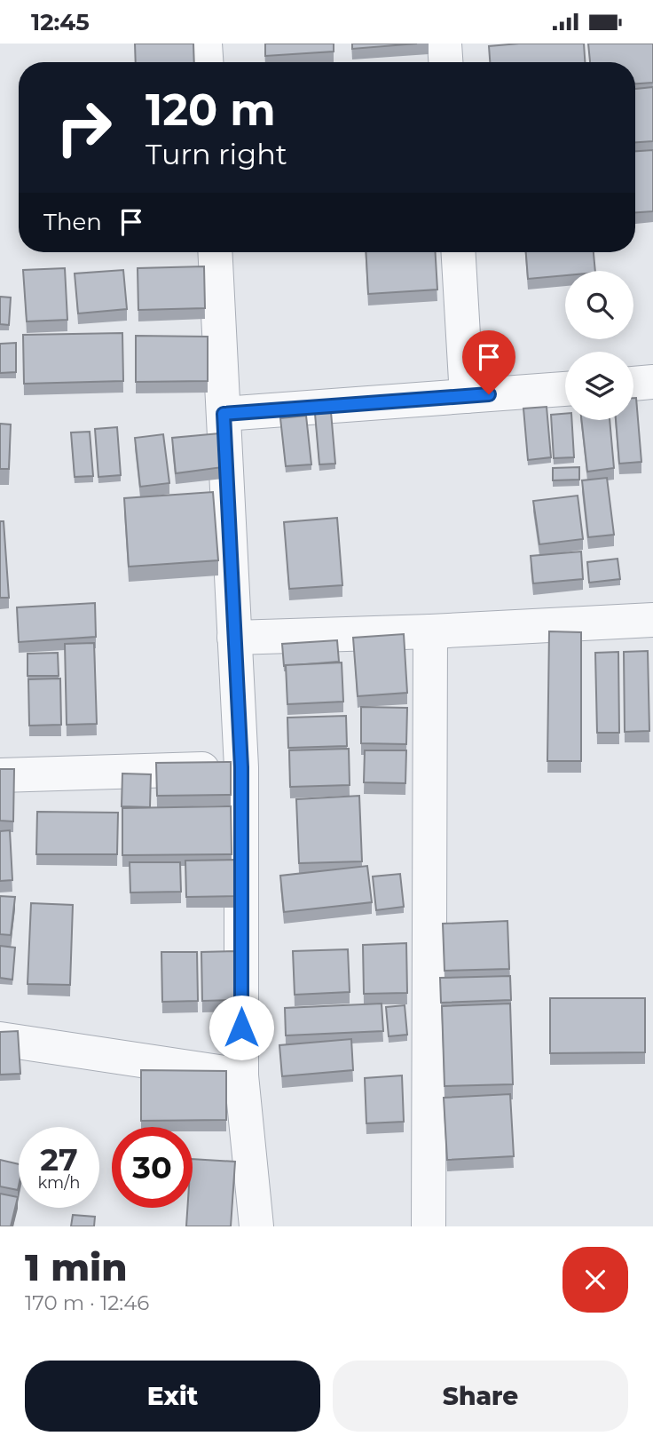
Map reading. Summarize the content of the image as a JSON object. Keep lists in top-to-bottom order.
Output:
{
  "page": {
    "status": "12:45",
    "turn": ["120 m", "Turn right"],
    "then": "Then",
    "speed": "27 km/h",
    "limit": "30",
    "heading": ["1 min", "170 m · 12:46"],
    "buttons": ["Exit", "Share"]
  }
}
